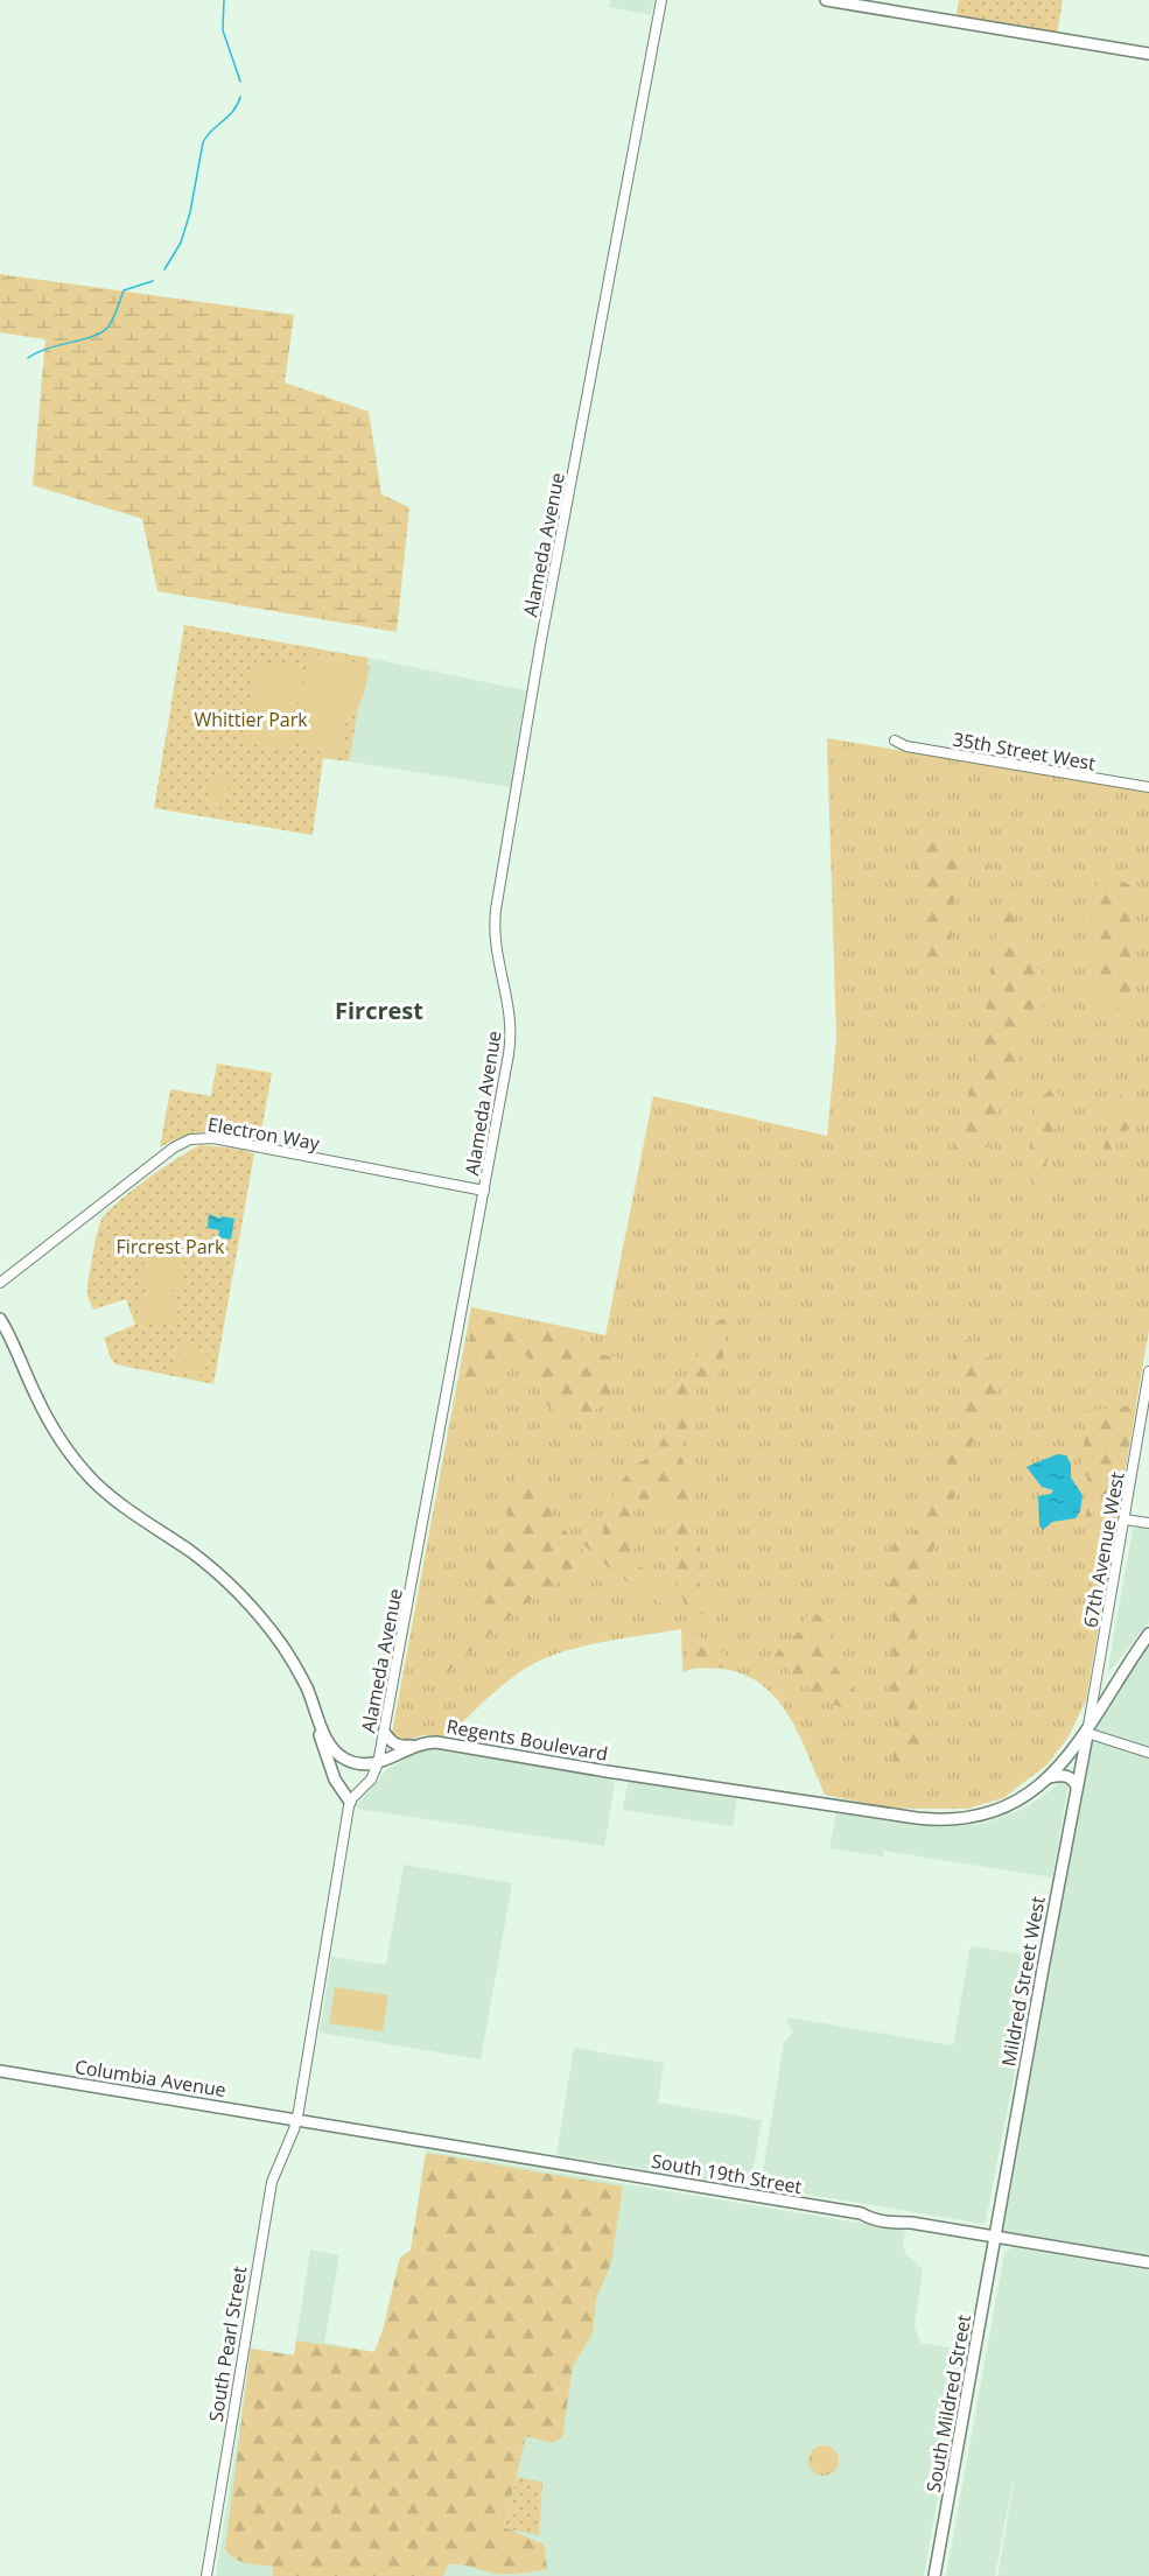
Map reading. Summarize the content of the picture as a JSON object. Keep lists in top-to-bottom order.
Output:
{
  "streets": {
    "main road": [
      "Regents Boulevard",
      "Mildred Street West",
      "Columbia Avenue",
      "South 19th Street",
      "South Mildred Street"
    ],
    "street": [
      "Alameda Avenue",
      "35th Street West",
      "Electron Way",
      "67th Avenue West",
      "South Pearl Street"
    ]
  },
  "crossings": [
    ["Alameda Avenue", "Electron Way"],
    ["Alameda Avenue", "Regents Boulevard"],
    ["67th Avenue West", "Regents Boulevard"],
    ["67th Avenue West", "Mildred Street West"],
    ["Regents Boulevard", "Mildred Street West"],
    ["Mildred Street West", "South 19th Street"],
    ["Mildred Street West", "South Mildred Street"],
    ["Columbia Avenue", "South 19th Street"],
    ["Columbia Avenue", "South Pearl Street"],
    ["South 19th Street", "South Pearl Street"],
    ["South 19th Street", "South Mildred Street"]
  ],
  "districts": ["Fircrest"],
  "parks": ["Whittier Park", "Fircrest Park"]
}
